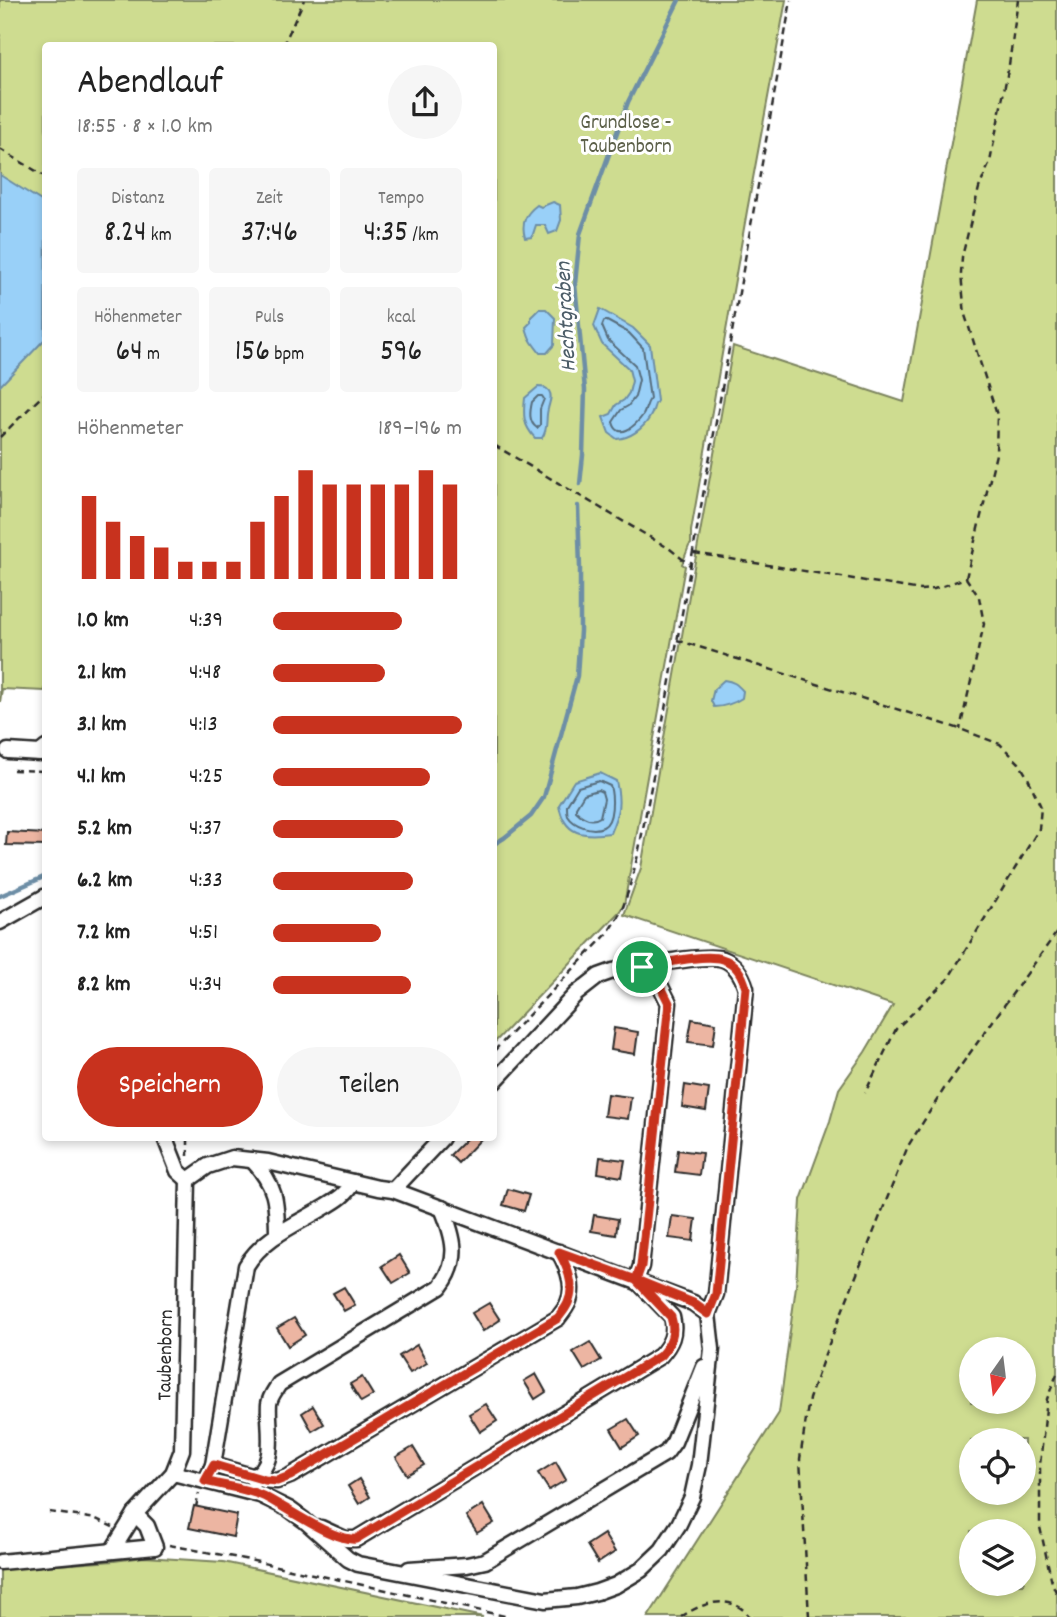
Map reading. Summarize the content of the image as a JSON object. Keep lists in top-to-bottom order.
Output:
{
  "streets": {
    "lane": ["Taubenborn"]
  },
  "water": ["Hechtgraben"],
  "parks": ["Grundlose - Taubenborn"],
  "north": "bottom",
  "page": {
    "heading": ["Abendlauf", "18:55 · 8 × 1.0 km"],
    "stats": [
      ["Distanz", "8.24 km"],
      ["Zeit", "37:46"],
      ["Tempo", "4:35 /km"],
      ["Höhenmeter", "64 m"],
      ["Puls", "156 bpm"],
      ["kcal", "596"]
    ],
    "chart": ["Höhenmeter", "189–196 m"],
    "list": [
      {
        "name": "1.0 km",
        "note": "4:39"
      },
      {
        "name": "2.1 km",
        "note": "4:48"
      },
      {
        "name": "3.1 km",
        "note": "4:13"
      },
      {
        "name": "4.1 km",
        "note": "4:25"
      },
      {
        "name": "5.2 km",
        "note": "4:37"
      },
      {
        "name": "6.2 km",
        "note": "4:33"
      },
      {
        "name": "7.2 km",
        "note": "4:51"
      },
      {
        "name": "8.2 km",
        "note": "4:34"
      }
    ],
    "buttons": ["Speichern", "Teilen"]
  }
}
